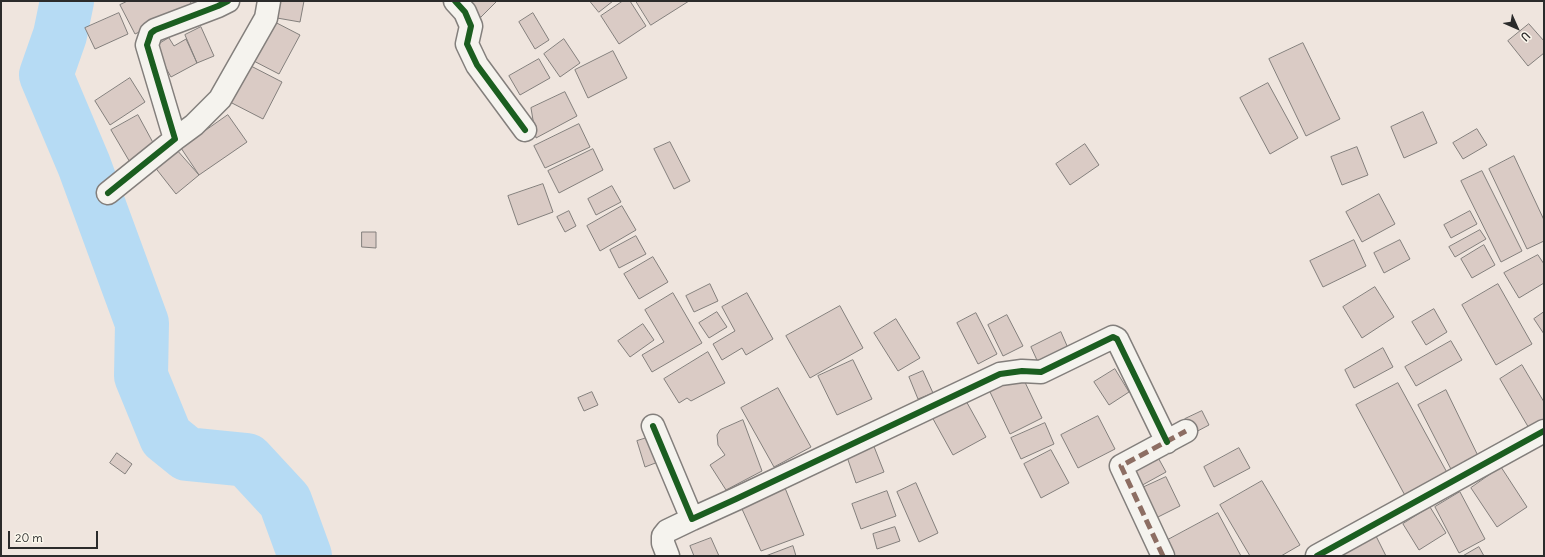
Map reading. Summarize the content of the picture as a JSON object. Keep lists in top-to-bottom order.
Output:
{
  "scale_bar": "20 m",
  "north": "bottom right"
}
